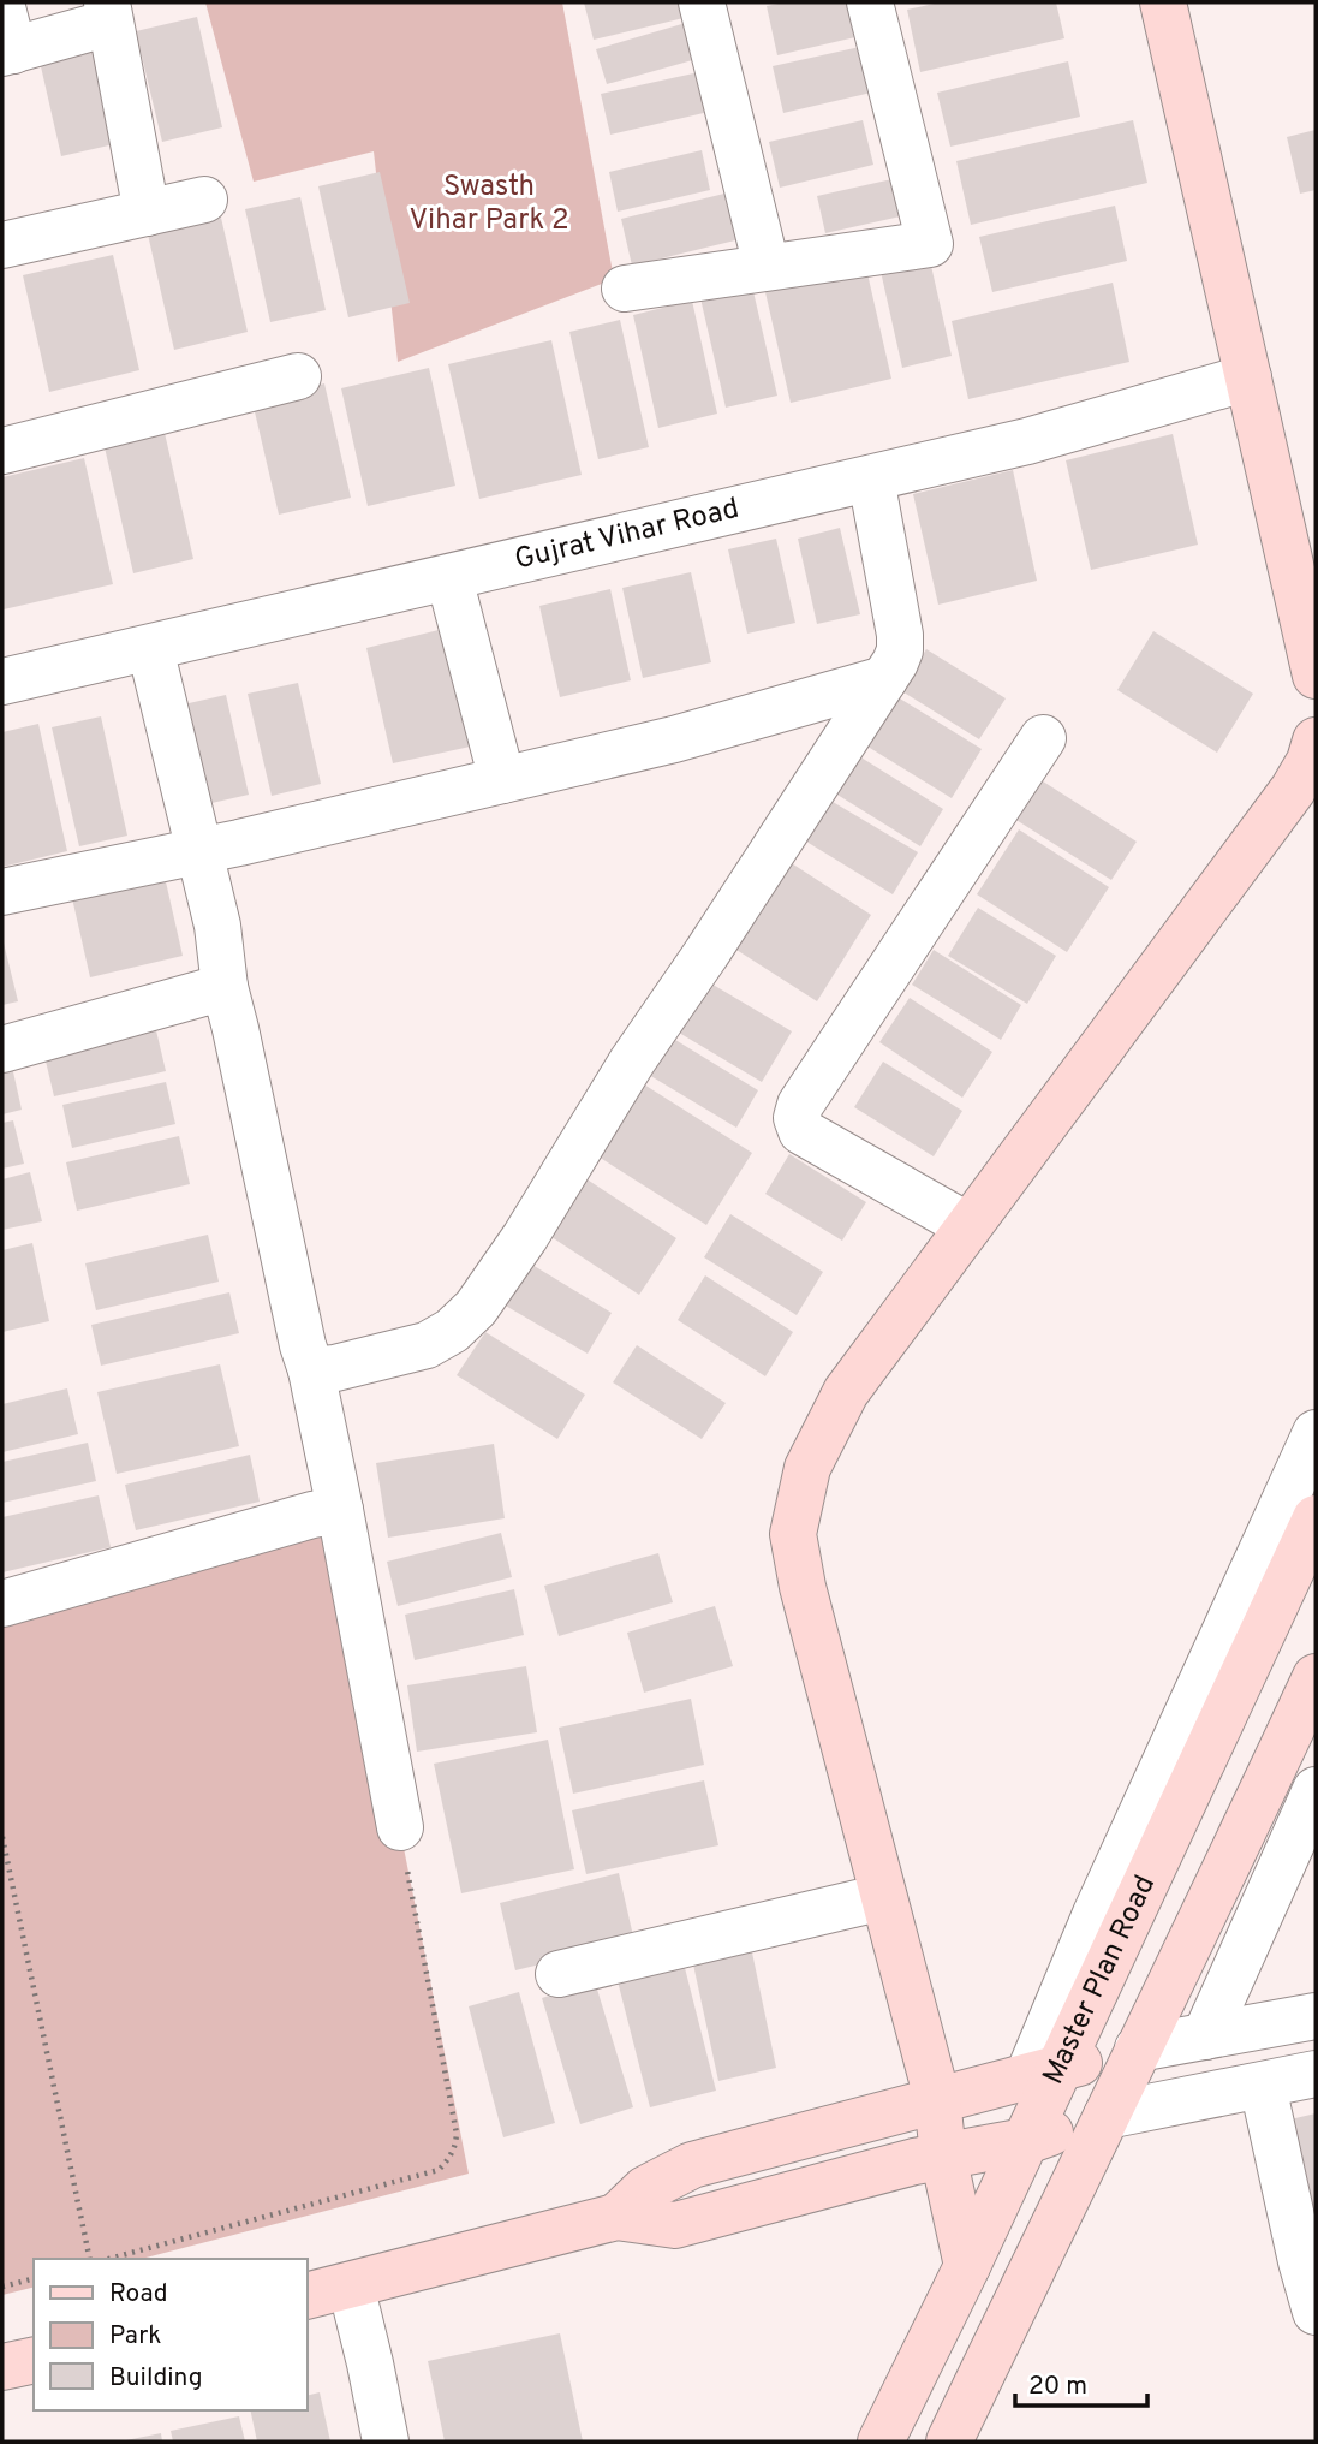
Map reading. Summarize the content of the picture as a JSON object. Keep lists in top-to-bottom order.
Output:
{
  "streets": {
    "street": ["Gujrat Vihar Road", "Master Plan Road"]
  },
  "parks": ["Swasth Vihar Park 2"],
  "legend": ["Road", "Park", "Building"],
  "scale_bar": "20 m"
}
